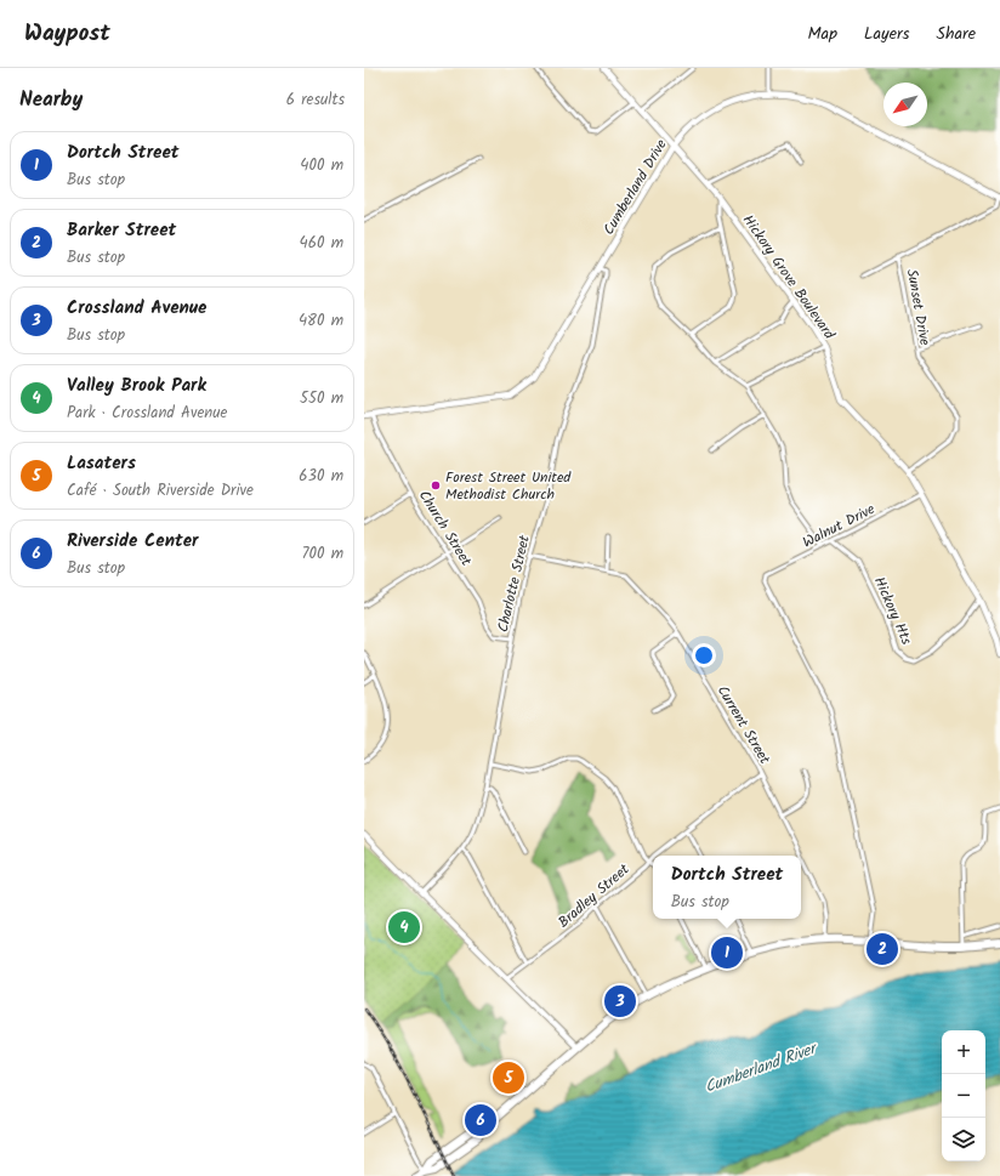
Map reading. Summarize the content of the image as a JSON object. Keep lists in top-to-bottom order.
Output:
{
  "streets": {
    "main road": ["Cumberland Drive", "Hickory Grove Boulevard"],
    "street": [
      "Sunset Drive",
      "Walnut Drive",
      "Church Street",
      "Charlotte Street",
      "Hickory Hts",
      "Current Street",
      "Bradley Street"
    ]
  },
  "crossings": [
    ["Cumberland Drive", "Hickory Grove Boulevard"],
    ["Cumberland Drive", "Church Street"],
    ["Cumberland Drive", "Charlotte Street"],
    ["Hickory Grove Boulevard", "Sunset Drive"],
    ["Hickory Grove Boulevard", "Walnut Drive"],
    ["Hickory Grove Boulevard", "Hickory Hts"],
    ["Walnut Drive", "Hickory Hts"],
    ["Church Street", "Charlotte Street"],
    ["Charlotte Street", "Current Street"],
    ["Current Street", "Bradley Street"]
  ],
  "water": ["Cumberland River"],
  "places": ["Forest Street United Methodist Church"],
  "north": "bottom left",
  "page": {
    "header": "Waypost",
    "nav": ["Map", "Layers", "Share"],
    "heading": ["Nearby", "6 results"],
    "list": [
      {
        "mark": "1",
        "name": "Dortch Street",
        "note": "Bus stop",
        "value": "400 m"
      },
      {
        "mark": "2",
        "name": "Barker Street",
        "note": "Bus stop",
        "value": "460 m"
      },
      {
        "mark": "3",
        "name": "Crossland Avenue",
        "note": "Bus stop",
        "value": "480 m"
      },
      {
        "mark": "4",
        "name": "Valley Brook Park",
        "note": "Park · Crossland Avenue",
        "value": "550 m"
      },
      {
        "mark": "5",
        "name": "Lasaters",
        "note": "Café · South Riverside Drive",
        "value": "630 m"
      },
      {
        "mark": "6",
        "name": "Riverside Center",
        "note": "Bus stop",
        "value": "700 m"
      }
    ],
    "popup": ["Dortch Street", "Bus stop"],
    "pins": [
      "4",
      "2",
      "1",
      "3",
      "5",
      "6"
    ],
    "map_buttons": ["+", "−"]
  }
}
